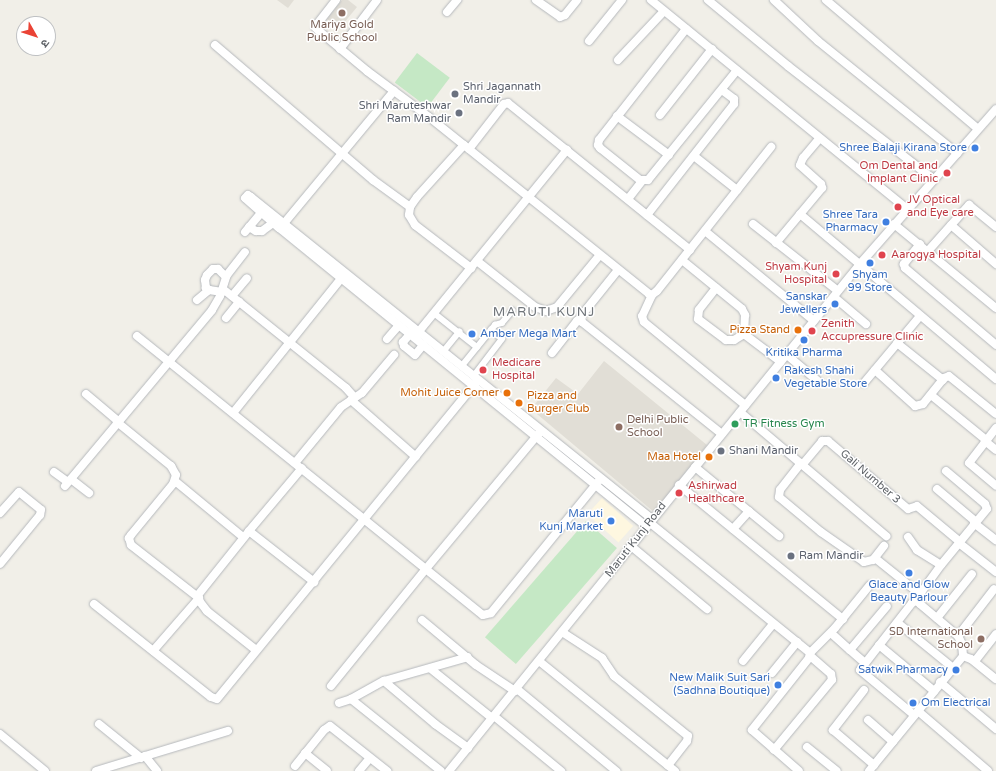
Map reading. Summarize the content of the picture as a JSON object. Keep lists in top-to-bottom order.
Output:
{
  "streets": {
    "street": ["Gali Number 3", "Maruti Kunj Road"]
  },
  "districts": ["MARUTI KUNJ"],
  "places": [
    "Mariya Gold Public School",
    "Shri Jagannath Mandir",
    "Shri Maruteshwar Ram Mandir",
    "Shree Balaji Kirana Store",
    "Om Dental and Implant Clinic",
    "JV Optical and Eye care",
    "Shree Tara Pharmacy",
    "Aarogya Hospital",
    "Shyam 99 Store",
    "Shyam Kunj Hospital",
    "Sanskar Jewellers",
    "Pizza Stand",
    "Zenith Accupressure Clinic",
    "Amber Mega Mart",
    "Kritika Pharma",
    "Medicare Hospital",
    "Rakesh Shahi Vegetable Store",
    "Mohit Juice Corner",
    "Pizza and Burger Club",
    "TR Fitness Gym",
    "Delhi Public School",
    "Shani Mandir",
    "Maa Hotel",
    "Ashirwad Healthcare",
    "Maruti Kunj Market",
    "Ram Mandir",
    "Glace and Glow Beauty Parlour",
    "SD International School",
    "Satwik Pharmacy",
    "New Malik Suit Sari (Sadhna Boutique)",
    "Om Electrical"
  ],
  "north": "bottom right"
}
